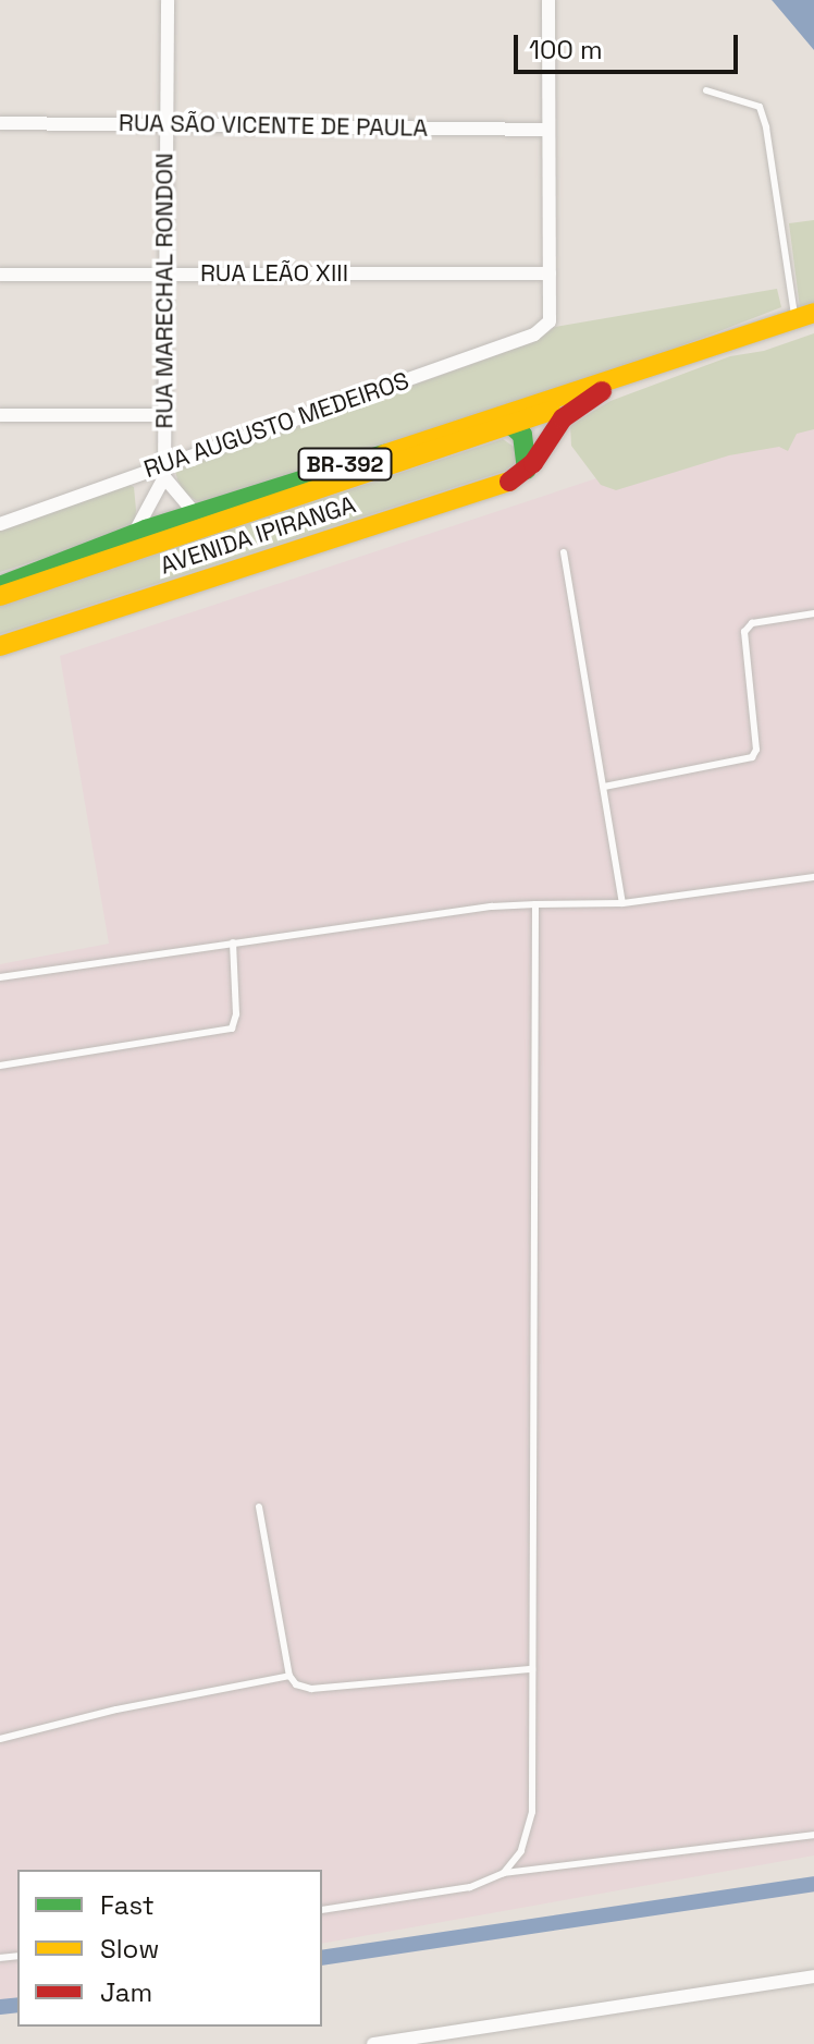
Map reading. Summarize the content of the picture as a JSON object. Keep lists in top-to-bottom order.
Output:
{
  "streets": {
    "main road": ["BR-392", "AVENIDA IPIRANGA"],
    "street": [
      "RUA SÃO VICENTE DE PAULA",
      "RUA LEÃO XIII",
      "RUA MARECHAL RONDON",
      "RUA AUGUSTO MEDEIROS"
    ]
  },
  "crossings": [
    ["RUA SÃO VICENTE DE PAULA", "RUA MARECHAL RONDON"],
    ["RUA LEÃO XIII", "RUA MARECHAL RONDON"],
    ["RUA LEÃO XIII", "RUA AUGUSTO MEDEIROS"],
    ["RUA MARECHAL RONDON", "RUA AUGUSTO MEDEIROS"],
    ["RUA MARECHAL RONDON", "BR-392"],
    ["BR-392", "AVENIDA IPIRANGA"]
  ],
  "legend": ["Fast", "Slow", "Jam"],
  "scale_bar": "100 m"
}
